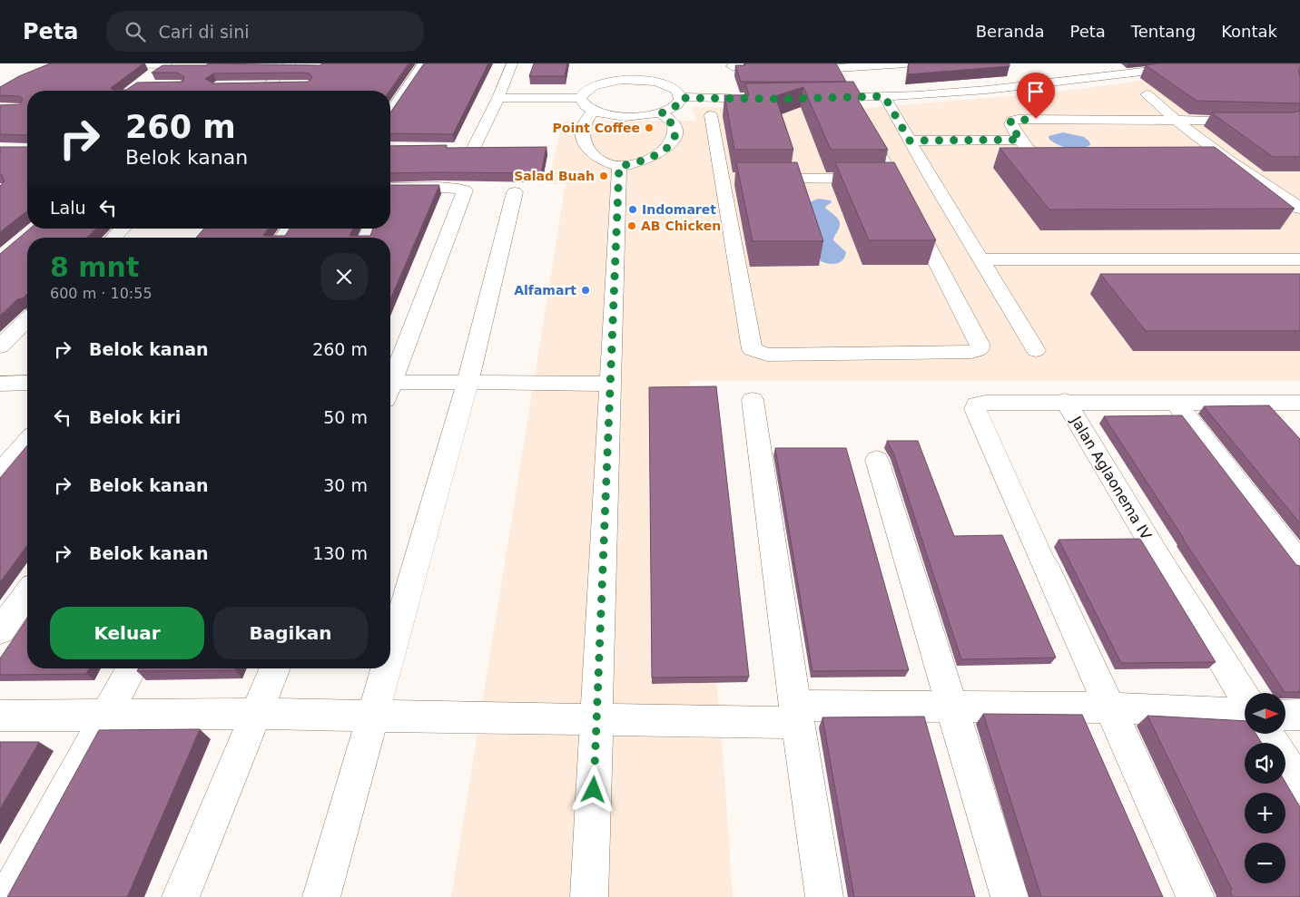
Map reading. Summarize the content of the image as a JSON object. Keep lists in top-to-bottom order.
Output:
{
  "streets": {
    "street": ["Jalan Aglaonema IV"]
  },
  "places": [
    "Point Coffee",
    "Salad Buah",
    "Indomaret",
    "AB Chicken",
    "Alfamart"
  ],
  "north": "right",
  "page": {
    "header": "Peta",
    "search": "Cari di sini",
    "nav": [
      "Beranda",
      "Peta",
      "Tentang",
      "Kontak"
    ],
    "turn": ["260 m", "Belok kanan"],
    "then": "Lalu",
    "heading": ["8 mnt", "600 m · 10:55"],
    "list": [
      {
        "name": "Belok kanan",
        "value": "260 m"
      },
      {
        "name": "Belok kiri",
        "value": "50 m"
      },
      {
        "name": "Belok kanan",
        "value": "30 m"
      },
      {
        "name": "Belok kanan",
        "value": "130 m"
      }
    ],
    "buttons": ["Keluar", "Bagikan"],
    "map_buttons": ["+", "−"]
  }
}
